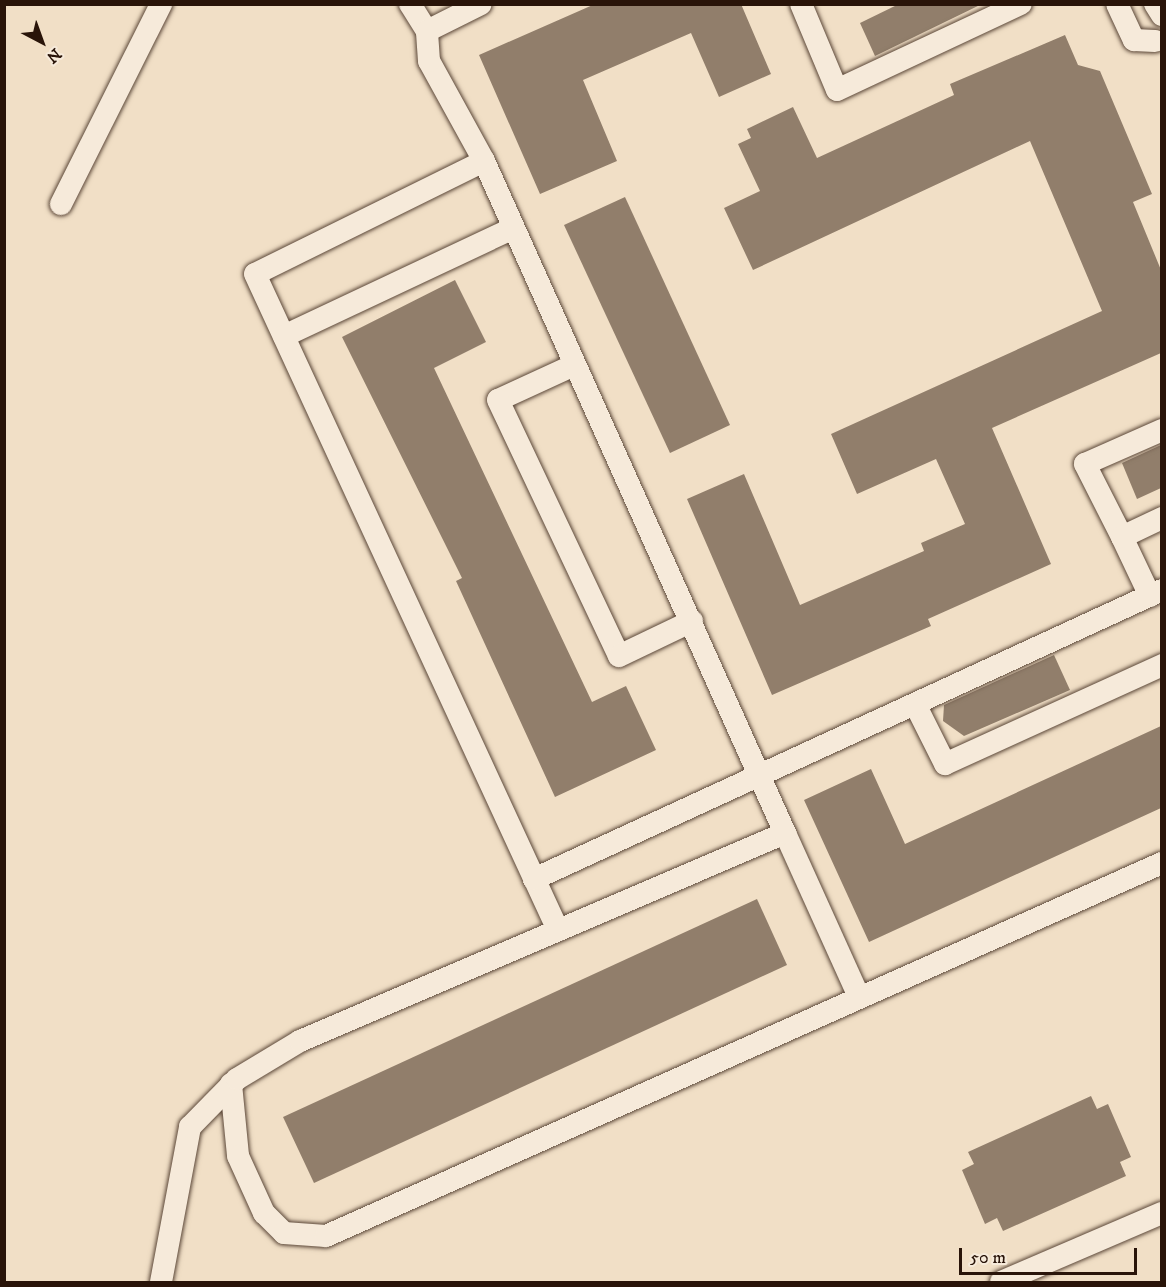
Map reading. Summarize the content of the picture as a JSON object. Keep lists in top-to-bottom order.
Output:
{
  "scale_bar": "50 m",
  "north": "bottom right"
}
